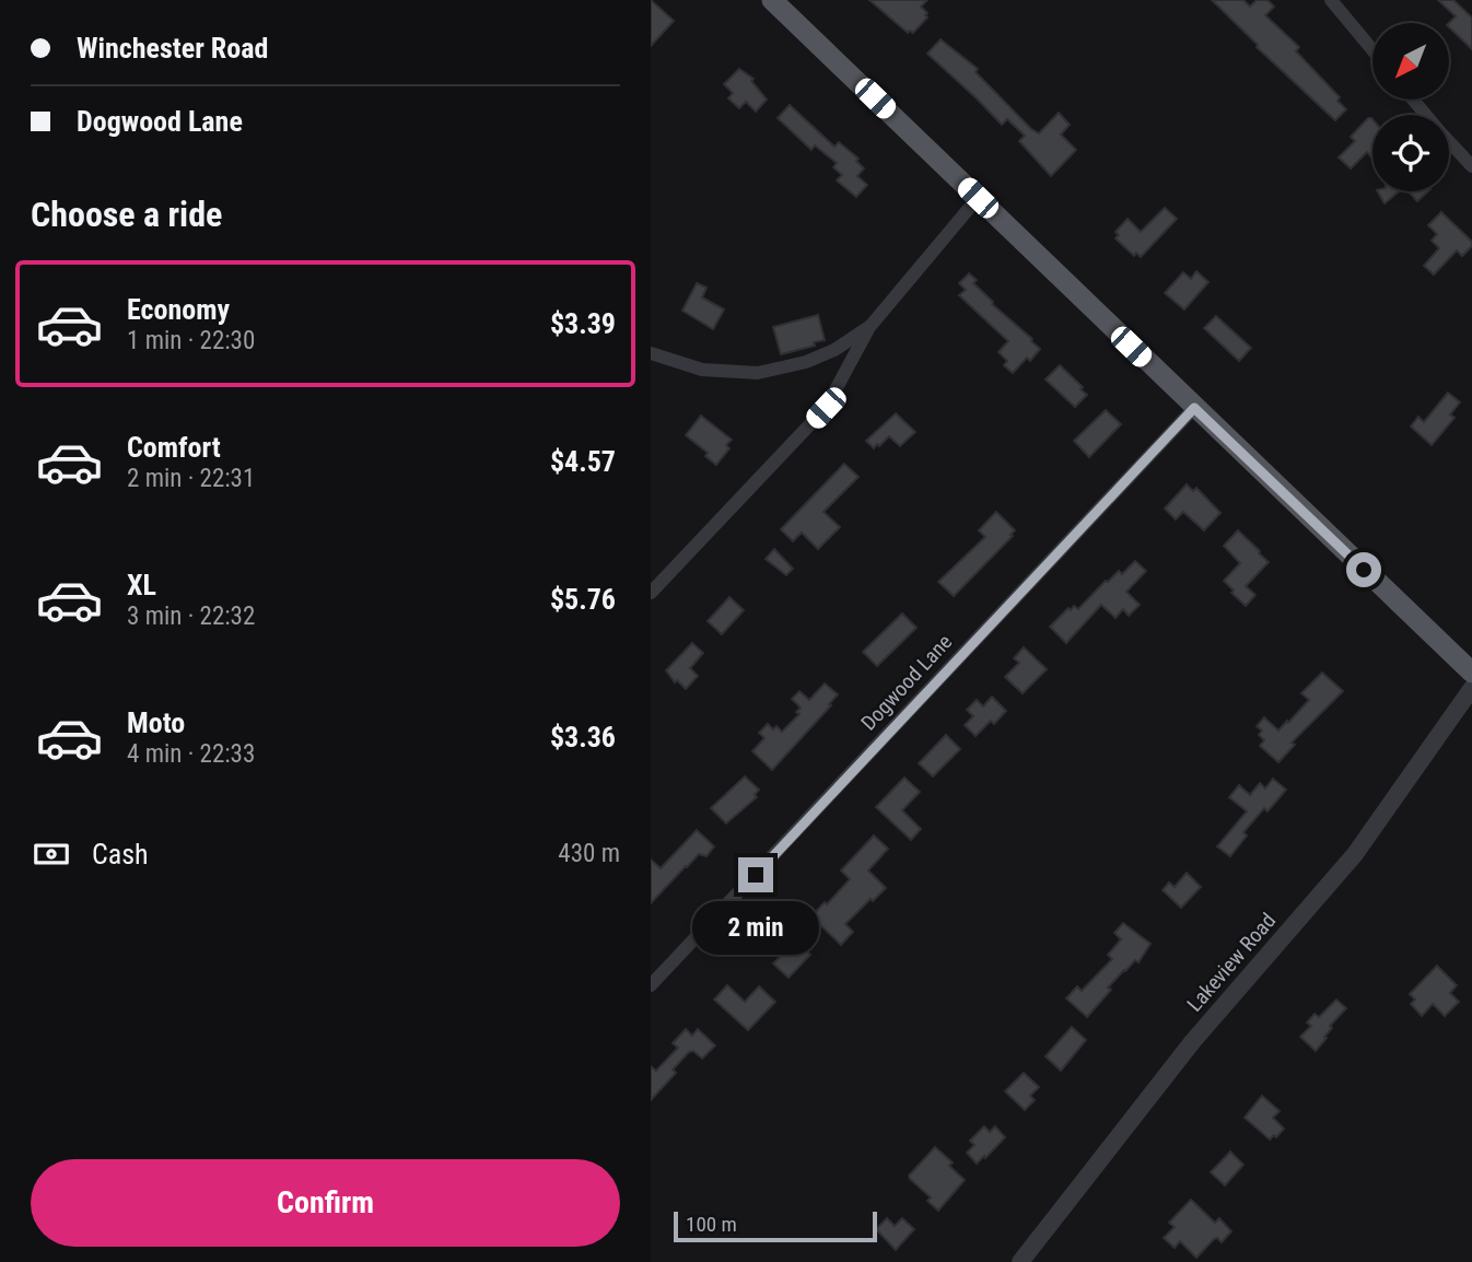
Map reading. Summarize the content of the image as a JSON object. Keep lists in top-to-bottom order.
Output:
{
  "streets": {
    "street": ["Dogwood Lane", "Lakeview Road"]
  },
  "scale_bar": "100 m",
  "north": "bottom left",
  "page": {
    "banner": ["Winchester Road", "Dogwood Lane"],
    "heading": "Choose a ride",
    "list": [
      {
        "name": "Economy",
        "note": "1 min · 22:30",
        "value": "$3.39"
      },
      {
        "name": "Comfort",
        "note": "2 min · 22:31",
        "value": "$4.57"
      },
      {
        "name": "XL",
        "note": "3 min · 22:32",
        "value": "$5.76"
      },
      {
        "name": "Moto",
        "note": "4 min · 22:33",
        "value": "$3.36"
      }
    ],
    "pay": ["Cash", "430 m"],
    "bubble": "2 min",
    "buttons": "Confirm",
    "scale": "100 m"
  }
}
